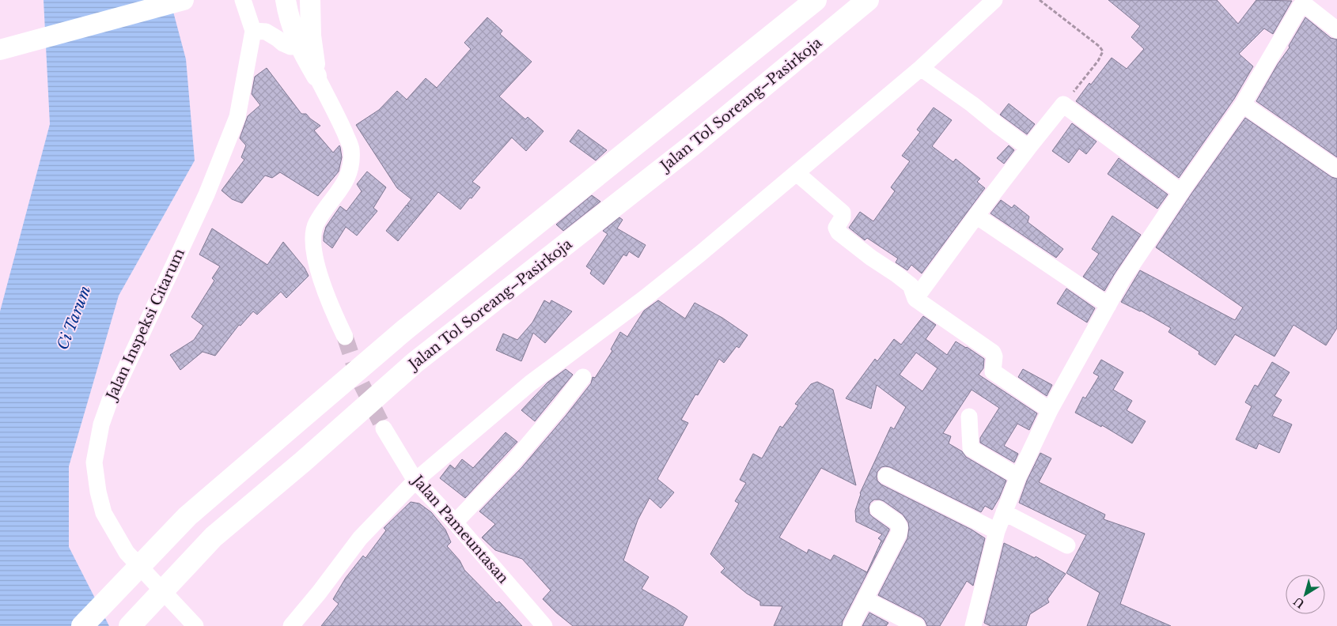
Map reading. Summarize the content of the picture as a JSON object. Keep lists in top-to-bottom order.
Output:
{
  "streets": {
    "highway": ["Jalan Tol Soreang–Pasirkoja"],
    "street": ["Jalan Inspeksi Citarum", "Jalan Pameuntasan"]
  },
  "water": ["Ci Tarum"],
  "north": "bottom left"
}
